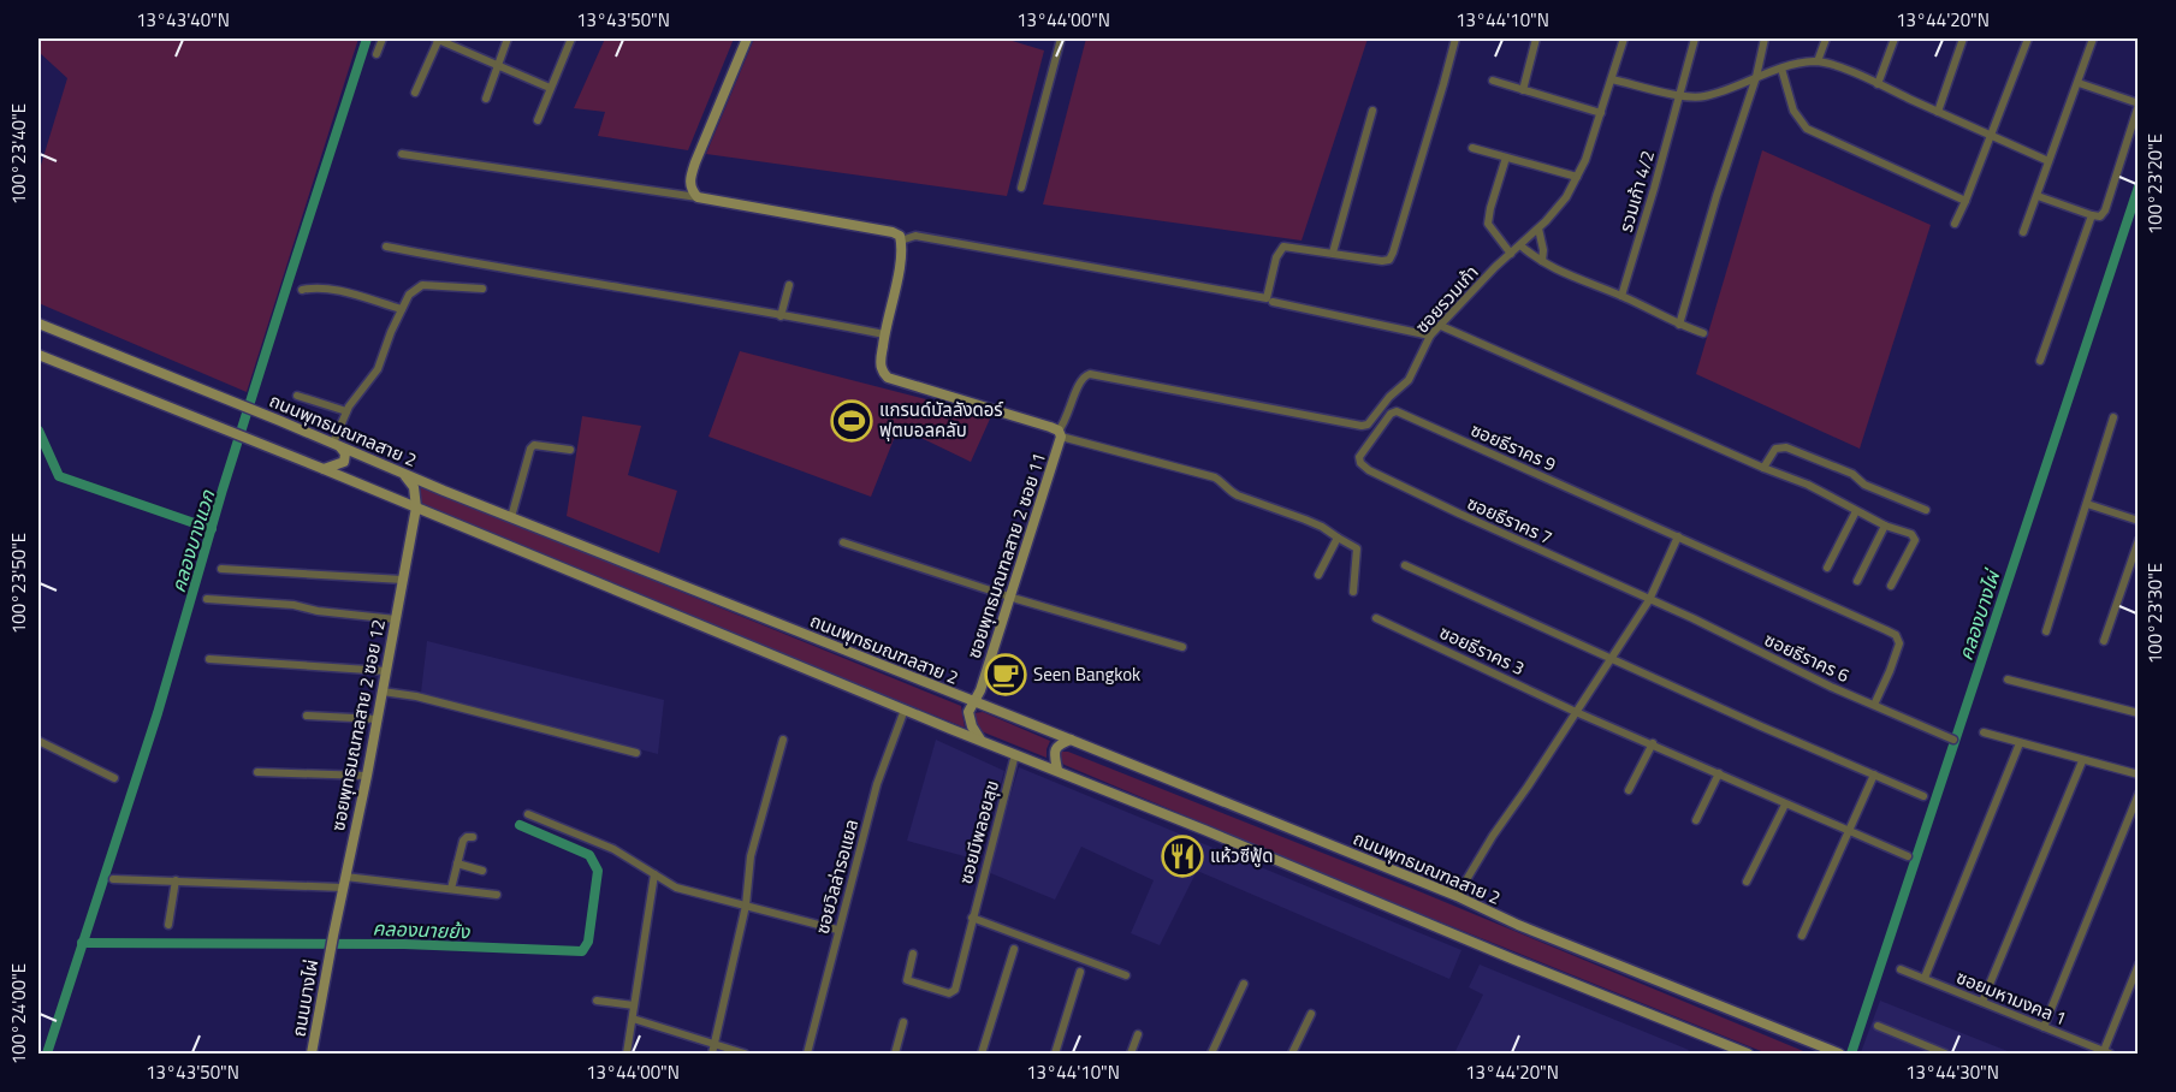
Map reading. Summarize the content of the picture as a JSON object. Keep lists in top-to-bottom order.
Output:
{
  "streets": {
    "main road": [
      "ถนนพุทธมณฑลสาย 2",
      "ซอยพุทธมณฑลสาย 2 ซอย 11",
      "ซอยพุทธมณฑลสาย 2 ซอย 12",
      "ถนนบางไผ่"
    ],
    "street": [
      "รวมเก้า 4/2",
      "ซอยรวมเก้า",
      "ซอยธีราคร 9",
      "ซอยธีราคร 7",
      "ซอยธีราคร 3",
      "ซอยธีราคร 6",
      "ซอยมีพลอยสุข",
      "ซอยวิลล่ารอแยล",
      "ซอยมหามงคล 1"
    ]
  },
  "crossings": [
    ["ซอยรวมเก้า", "ซอยพุทธมณฑลสาย 2 ซอย 11"],
    ["ถนนพุทธมณฑลสาย 2", "ซอยพุทธมณฑลสาย 2 ซอย 11"],
    ["ซอยธีราคร 9", "ซอยธีราคร 7"],
    ["ซอยธีราคร 7", "ซอยธีราคร 6"],
    ["ซอยพุทธมณฑลสาย 2 ซอย 12", "ถนนบางไผ่"]
  ],
  "water": ["คลองบางแวก", "คลองบางไผ่", "คลองนายย้ง"],
  "places": {
    "sports": ["แกรนด์บัลลังดอร์ ฟุตบอลคลับ"],
    "cafe": ["Seen Bangkok"],
    "restaurant": ["แห้วซีฟู้ด"]
  },
  "coordinates": [
    "13°43'40\"N",
    "13°43'50\"N",
    "13°44'00\"N",
    "13°44'10\"N",
    "13°44'20\"N",
    "100°23'40\"E",
    "100°23'20\"E",
    "100°23'50\"E",
    "100°23'30\"E",
    "100°24'00\"E",
    "13°44'30\"N"
  ]
}
